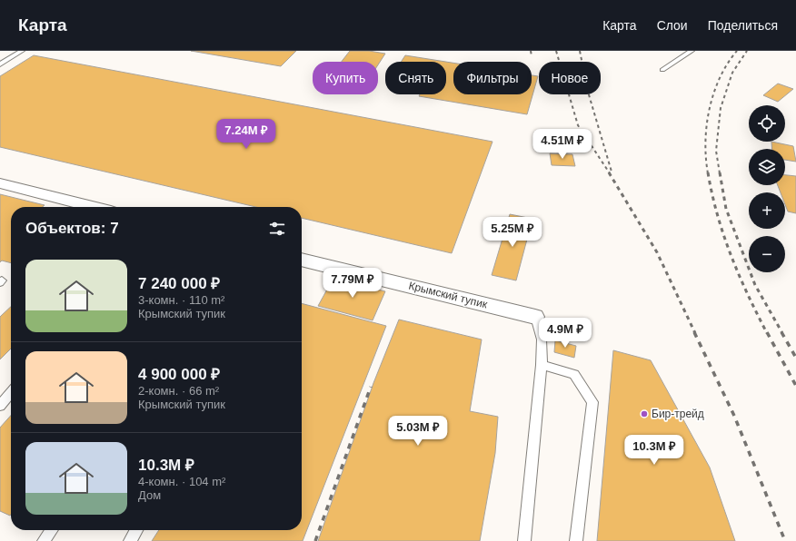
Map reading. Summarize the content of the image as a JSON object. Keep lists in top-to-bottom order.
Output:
{
  "streets": {
    "street": ["Крымский тупик"]
  },
  "places": ["Бир-трейд"],
  "page": {
    "header": "Карта",
    "nav": ["Карта", "Слои", "Поделиться"],
    "chip": [
      "Купить",
      "Снять",
      "Фильтры",
      "Новое"
    ],
    "map_buttons": ["+", "−"],
    "price": [
      "7.24M ₽",
      "4.51M ₽",
      "5.25M ₽",
      "7.79M ₽",
      "4.9M ₽",
      "5.03M ₽",
      "10.3M ₽"
    ],
    "heading": "Объектов: 7",
    "list": [
      {
        "name": "7 240 000 ₽",
        "note": "3-комн. · 110 m² · Крымский тупик"
      },
      {
        "name": "4 900 000 ₽",
        "note": "2-комн. · 66 m² · Крымский тупик"
      },
      {
        "name": "10.3M ₽",
        "note": "4-комн. · 104 m² · Дом"
      }
    ]
  }
}
